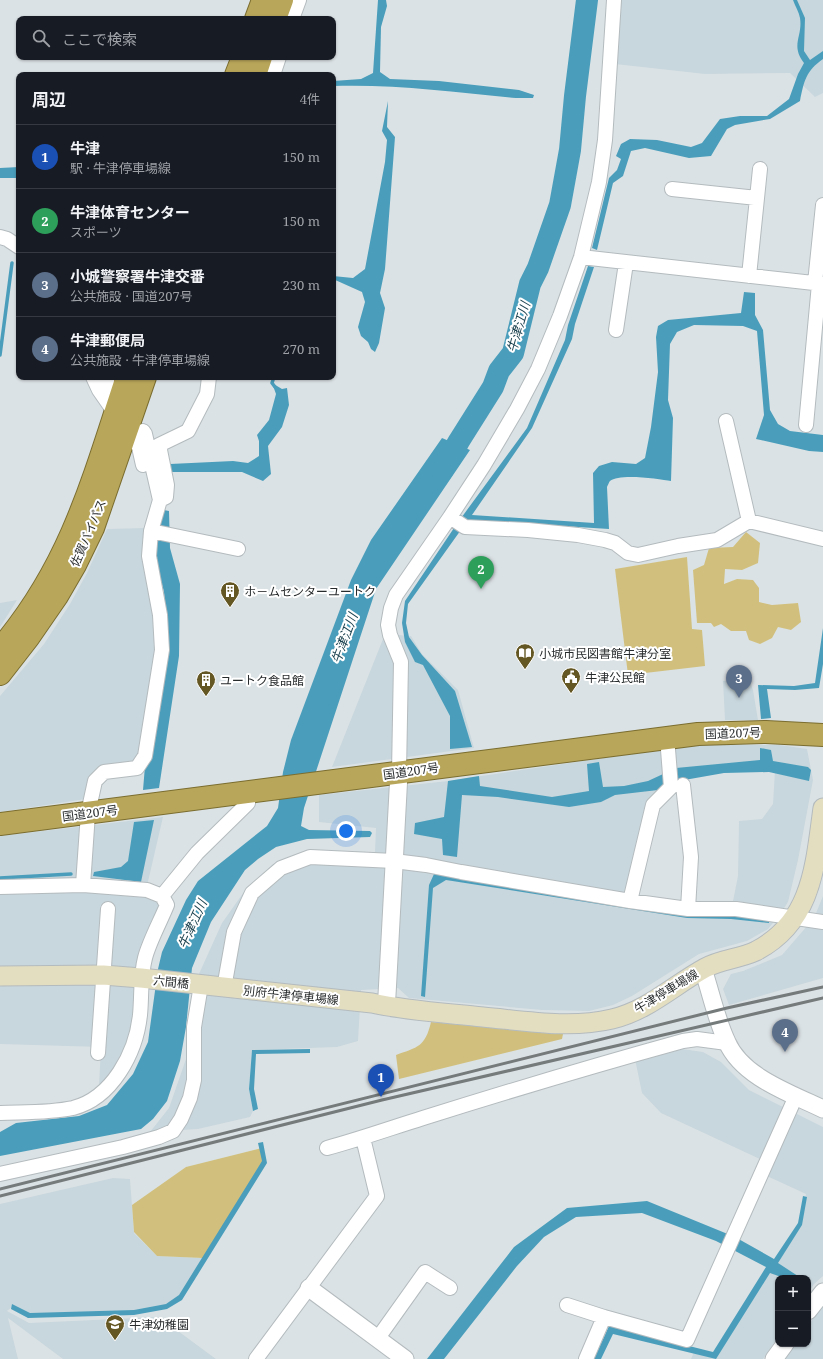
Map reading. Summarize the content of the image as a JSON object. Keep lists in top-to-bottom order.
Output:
{
  "streets": {
    "highway": ["佐賀バイパス", "国道207号"],
    "main road": ["六間橋", "牛津停車場線", "別府牛津停車場線"]
  },
  "crossings": [
    ["六間橋", "別府牛津停車場線"],
    ["牛津停車場線", "別府牛津停車場線"]
  ],
  "water": ["牛津江川"],
  "places": {
    "building": ["ホ－ムセンターユートク", "ユートク食品館"],
    "library": ["小城市民図書館牛津分室"],
    "public building": ["牛津公民館"],
    "school or university": ["牛津幼稚園"]
  },
  "page": {
    "search": "ここで検索",
    "heading": ["周辺", "4件"],
    "list": [
      {
        "mark": "1",
        "name": "牛津",
        "note": "駅 · 牛津停車場線",
        "value": "150 m"
      },
      {
        "mark": "2",
        "name": "牛津体育センター",
        "note": "スポーツ",
        "value": "150 m"
      },
      {
        "mark": "3",
        "name": "小城警察署牛津交番",
        "note": "公共施設 · 国道207号",
        "value": "230 m"
      },
      {
        "mark": "4",
        "name": "牛津郵便局",
        "note": "公共施設 · 牛津停車場線",
        "value": "270 m"
      }
    ],
    "pins": [
      "2",
      "3",
      "4",
      "1"
    ],
    "map_buttons": ["+", "−"]
  }
}
